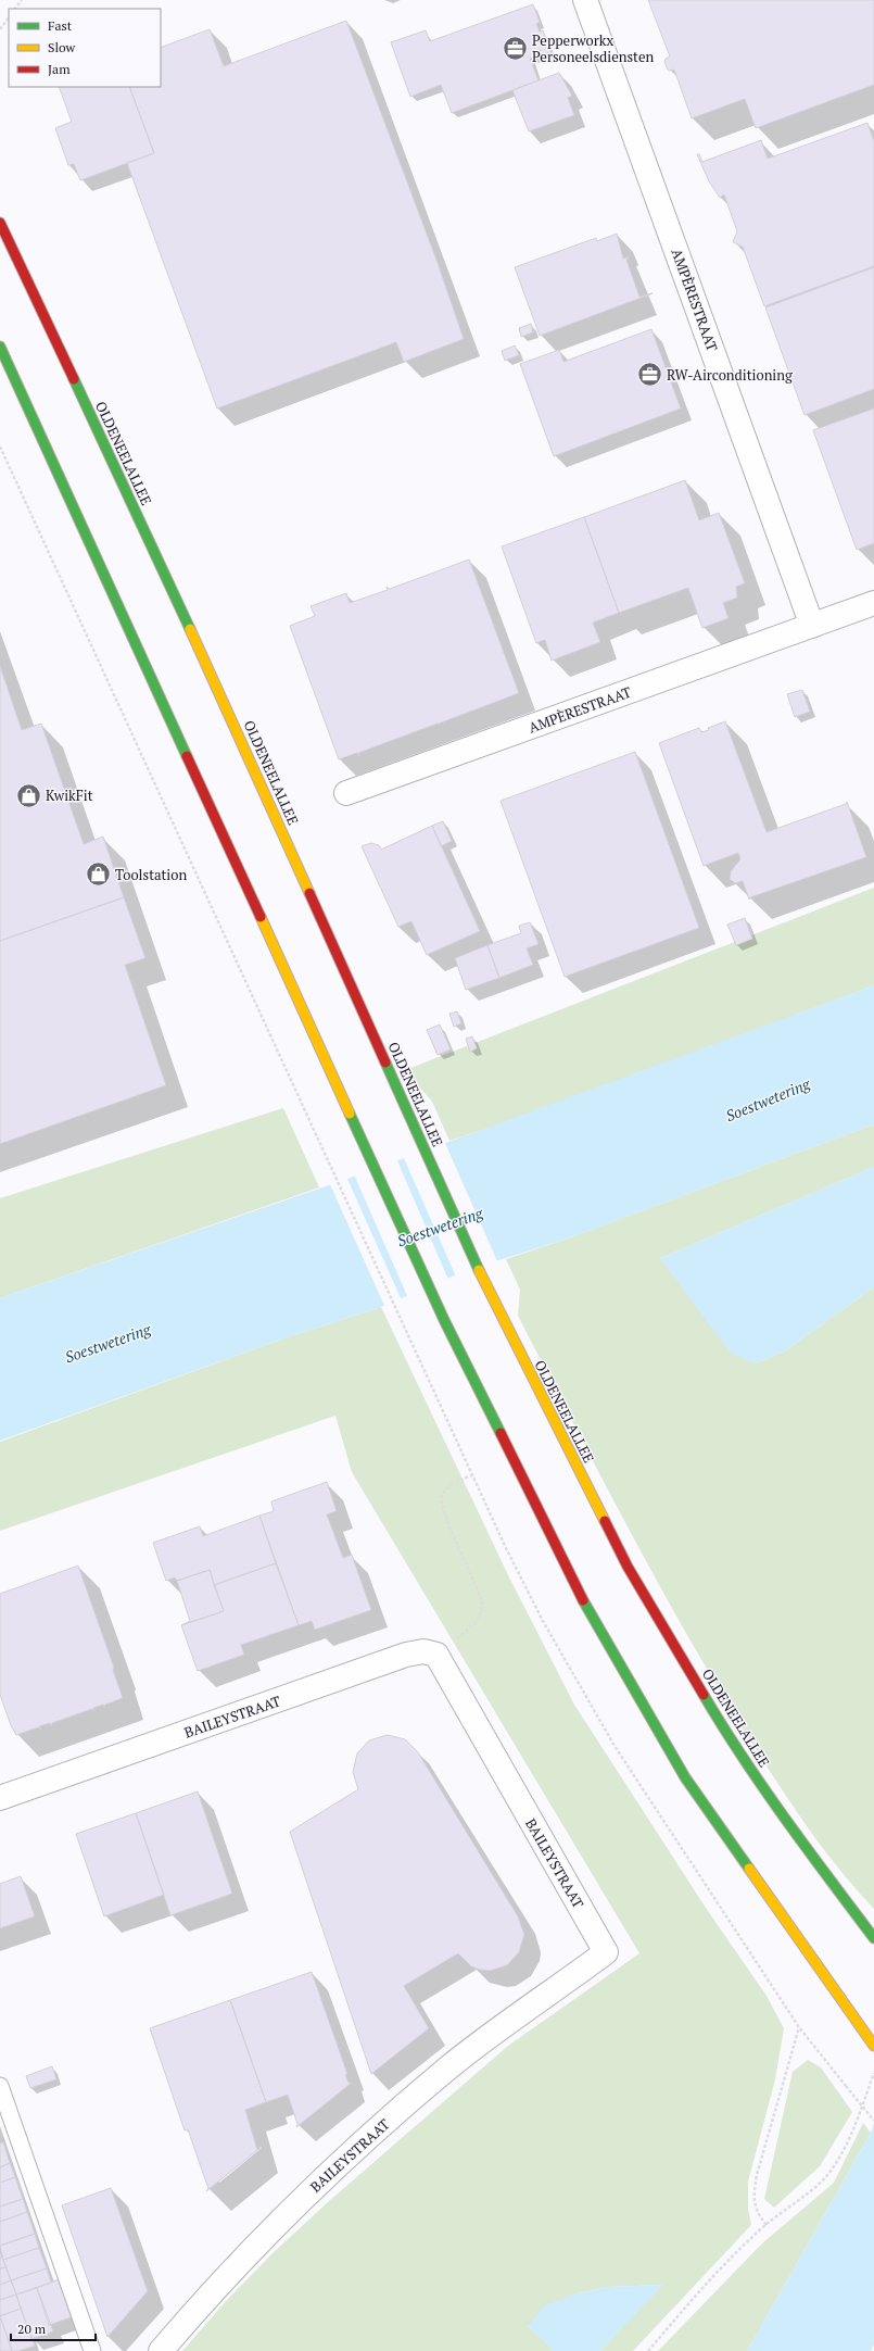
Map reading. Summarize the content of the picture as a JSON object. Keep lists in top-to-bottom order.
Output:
{
  "streets": {
    "main road": ["OLDENEELALLEE"],
    "street": ["AMPÈRESTRAAT", "BAILEYSTRAAT"]
  },
  "water": ["Soestwetering"],
  "places": {
    "office": ["Pepperworkx Personeelsdiensten", "RW-Airconditioning"],
    "shop": ["KwikFit", "Toolstation"]
  },
  "legend": ["Fast", "Slow", "Jam"],
  "scale_bar": "20 m"
}
